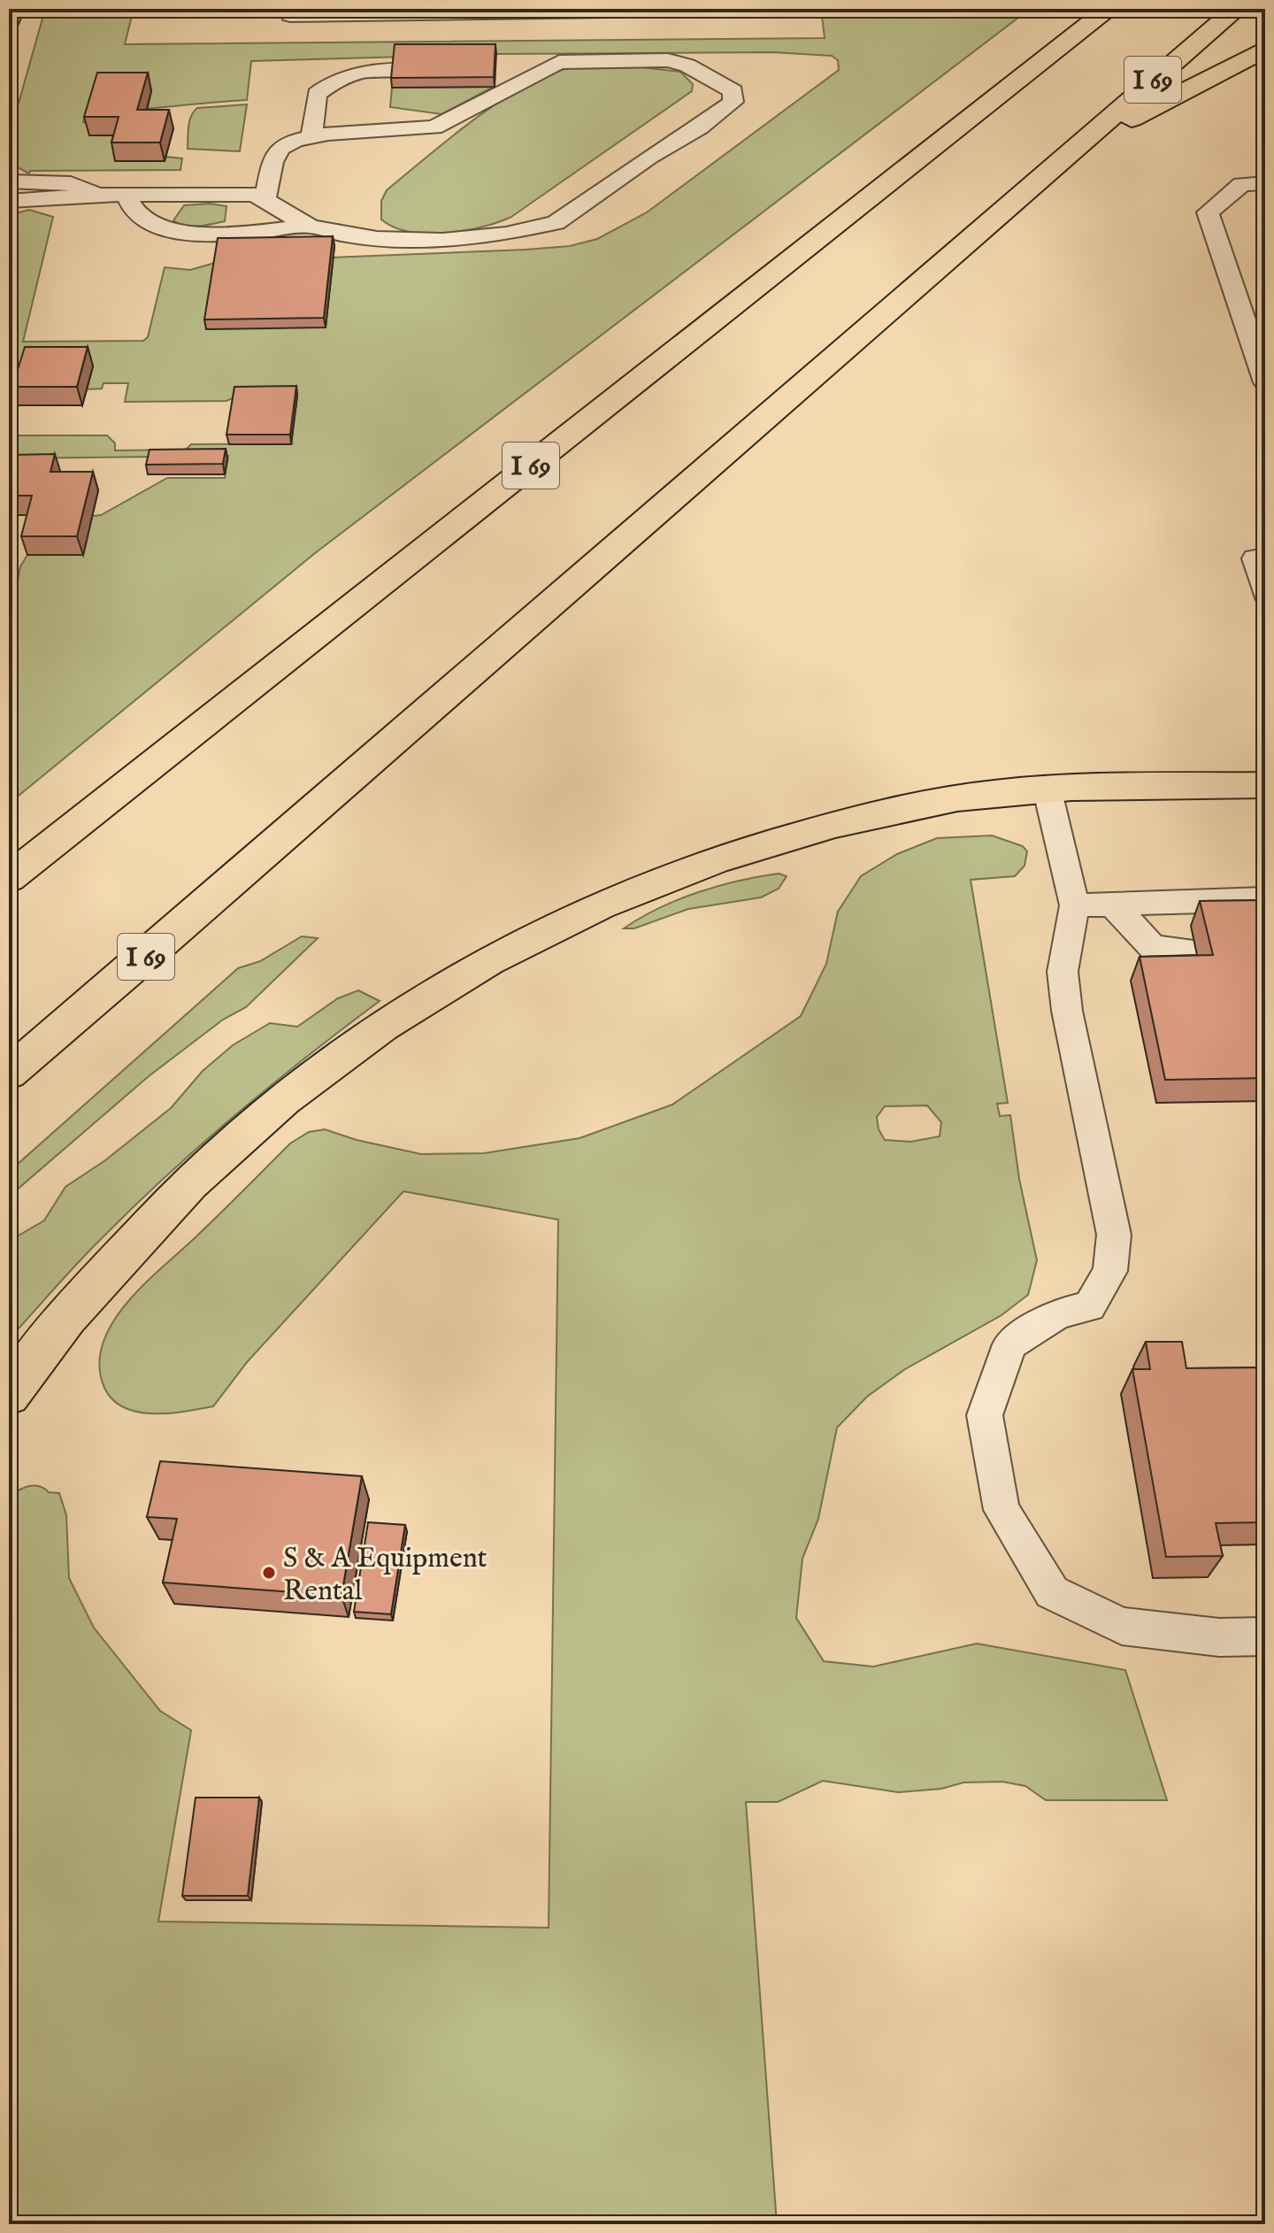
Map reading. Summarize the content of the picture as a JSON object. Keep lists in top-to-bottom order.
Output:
{
  "streets": {
    "main road": ["I 69"]
  },
  "places": ["S & A Equipment Rental"]
}
